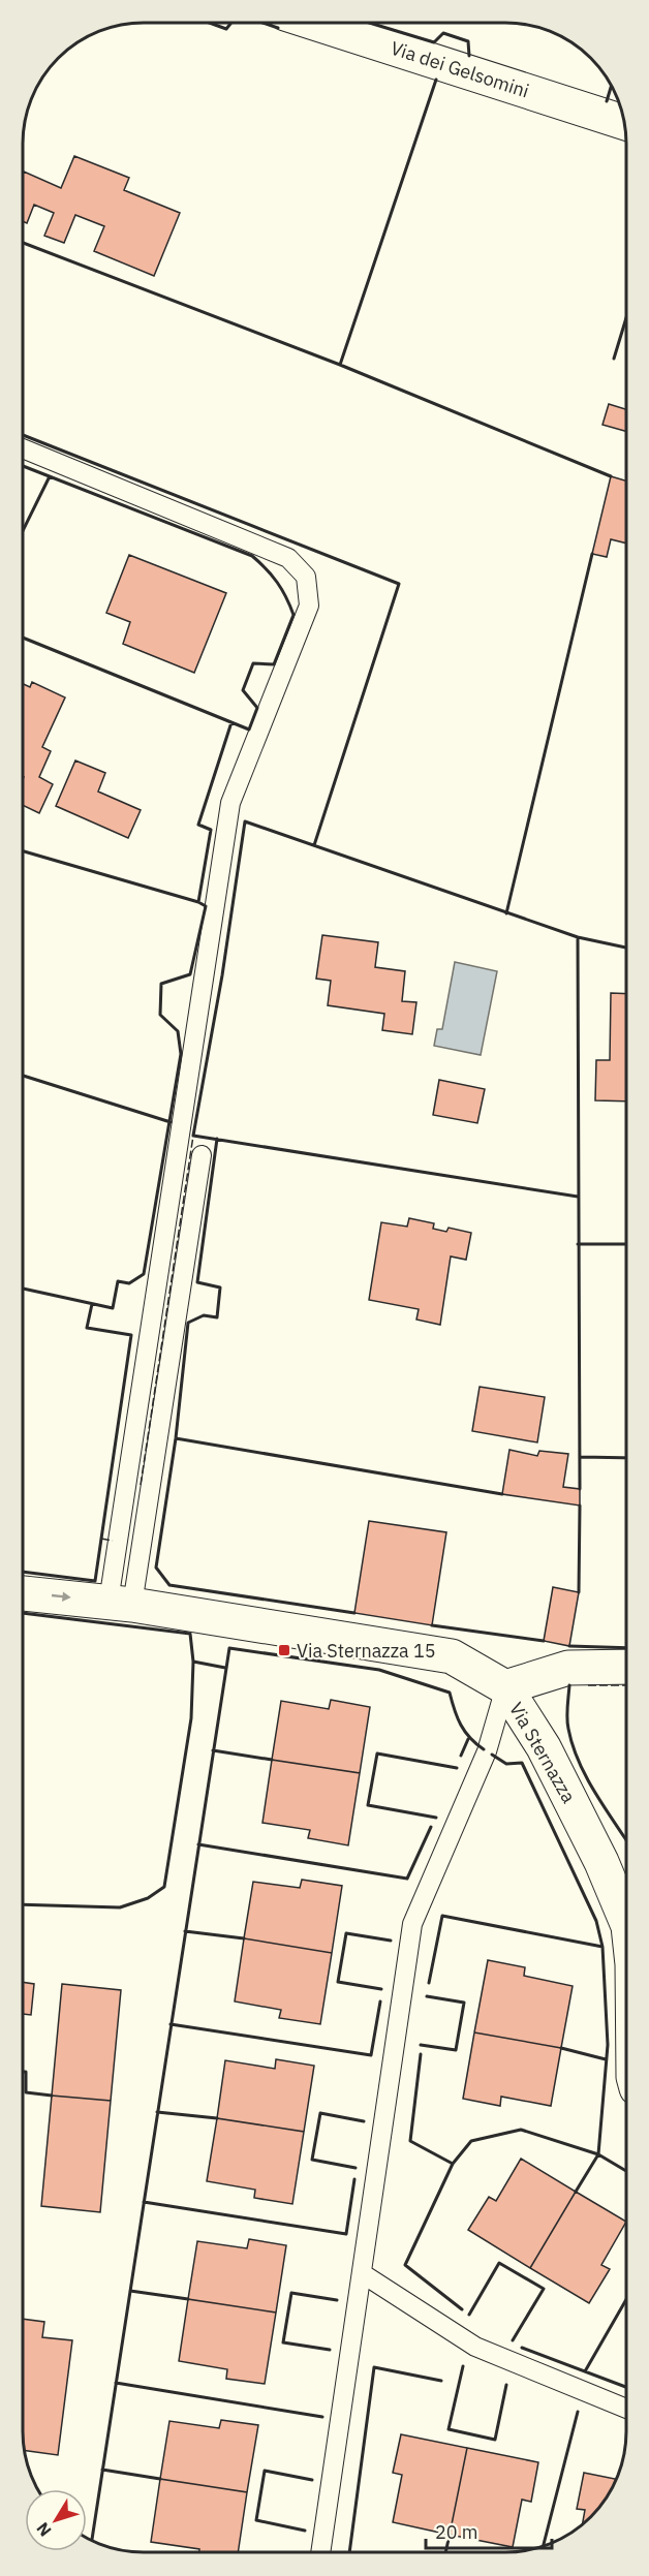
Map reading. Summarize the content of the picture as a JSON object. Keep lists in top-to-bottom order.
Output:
{
  "streets": {
    "street": ["Via dei Gelsomini", "Via Sternazza"]
  },
  "places": {
    "transit": ["Via Sternazza 15"]
  },
  "scale_bar": "20 m",
  "north": "bottom left"
}
